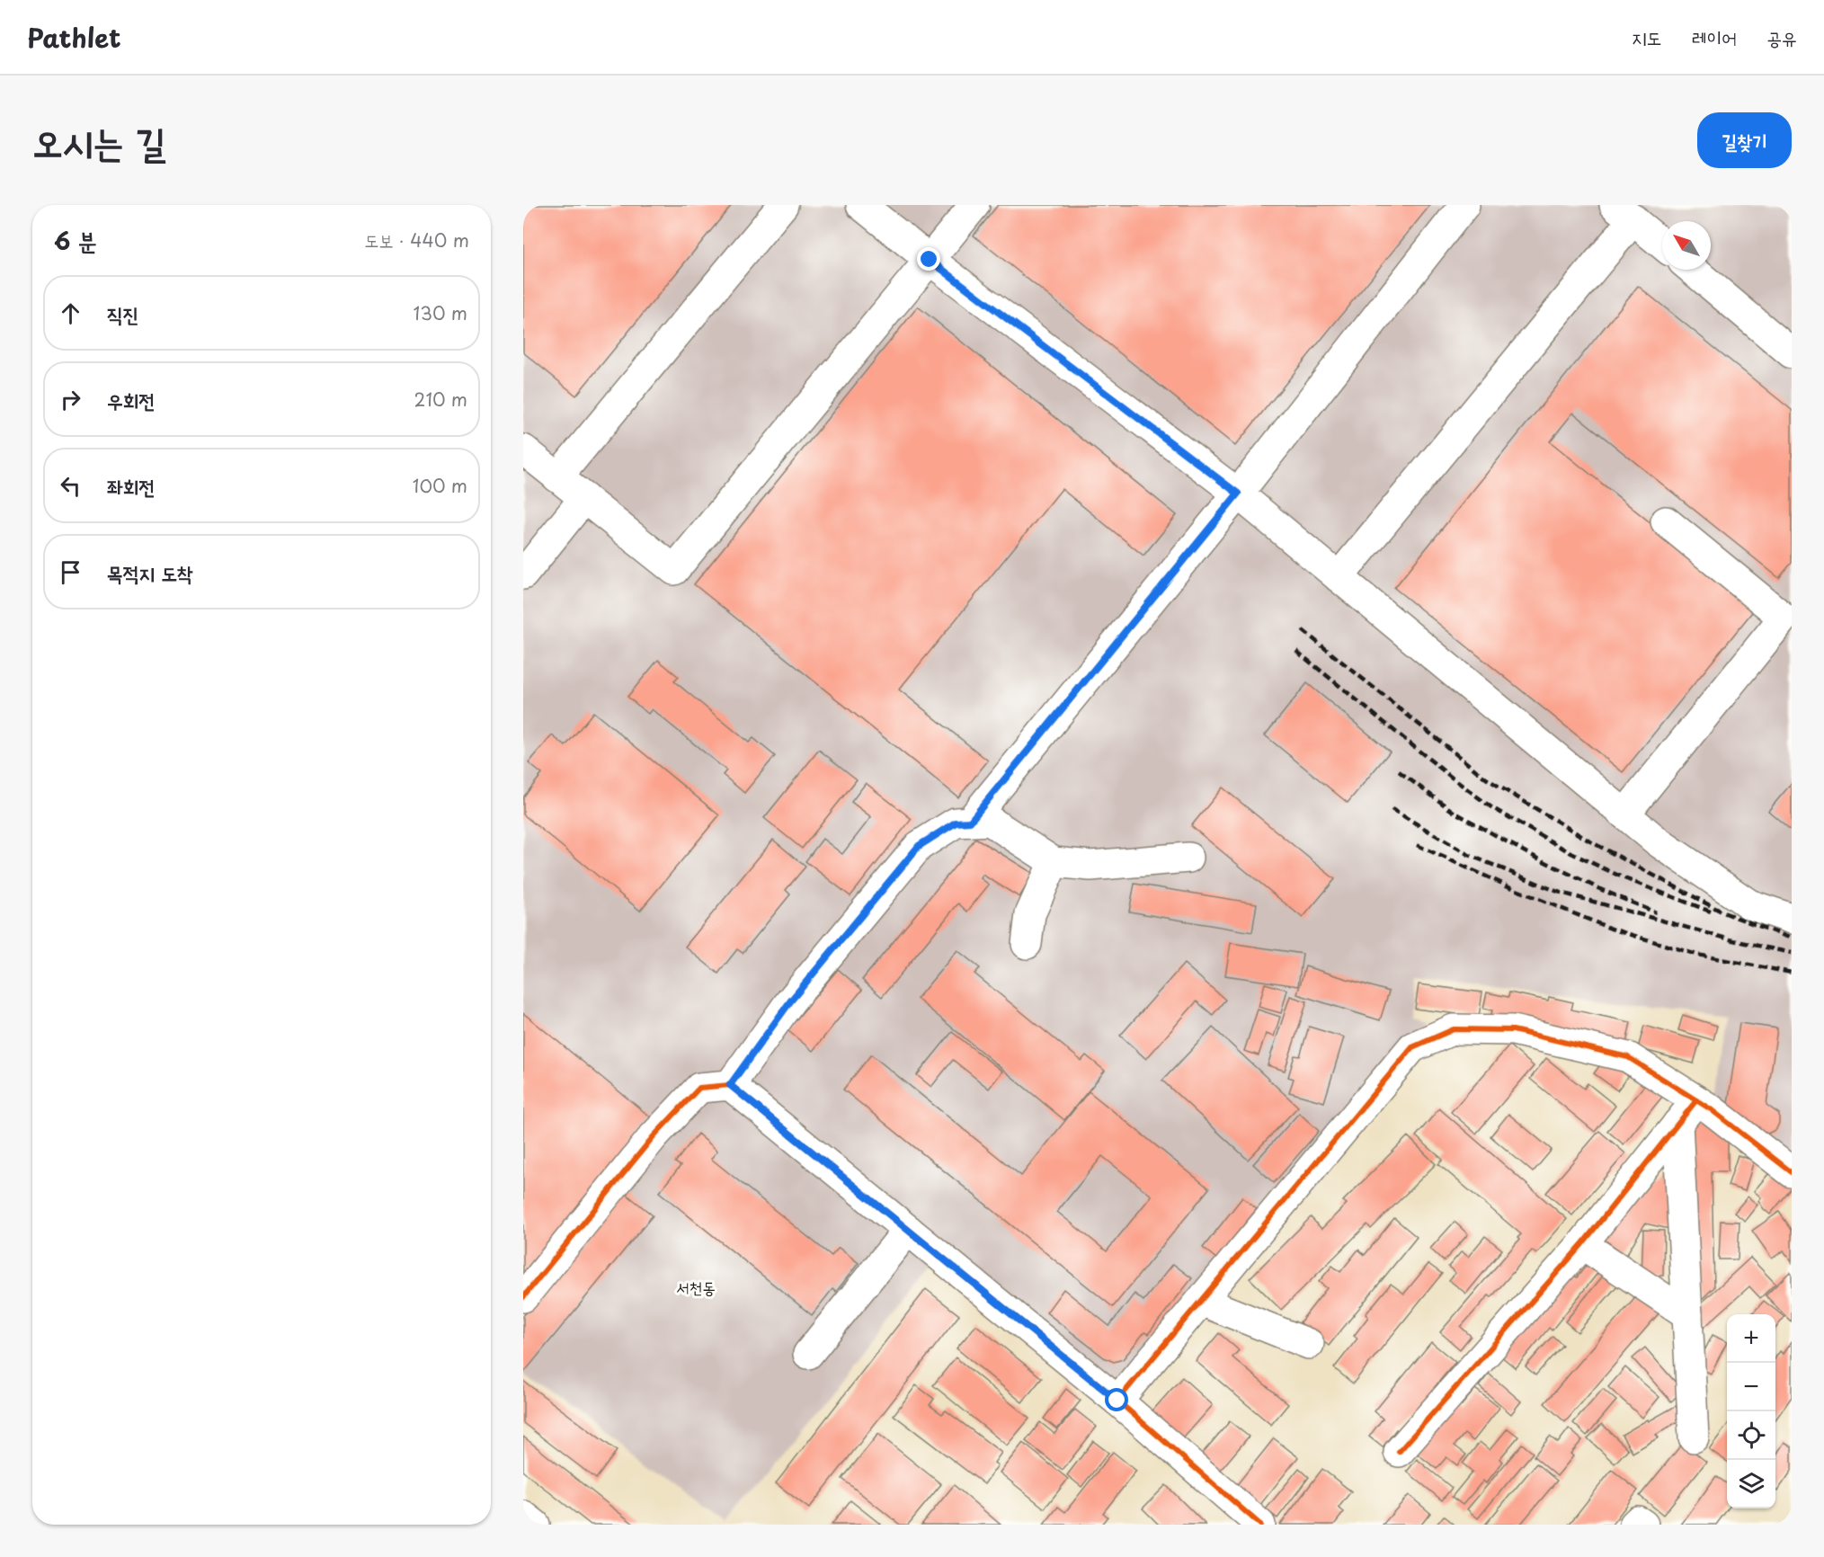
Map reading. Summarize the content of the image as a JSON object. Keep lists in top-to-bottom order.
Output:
{
  "districts": ["서천동"],
  "north": "top left",
  "page": {
    "header": "Pathlet",
    "nav": ["지도", "레이어", "공유"],
    "title": "오시는 길",
    "buttons": "길찾기",
    "heading": ["6 분", "도보 · 440 m"],
    "list": [
      ["직진", "130 m"],
      ["우회전", "210 m"],
      ["좌회전", "100 m"],
      "목적지 도착"
    ],
    "map_buttons": ["+", "−"]
  }
}
